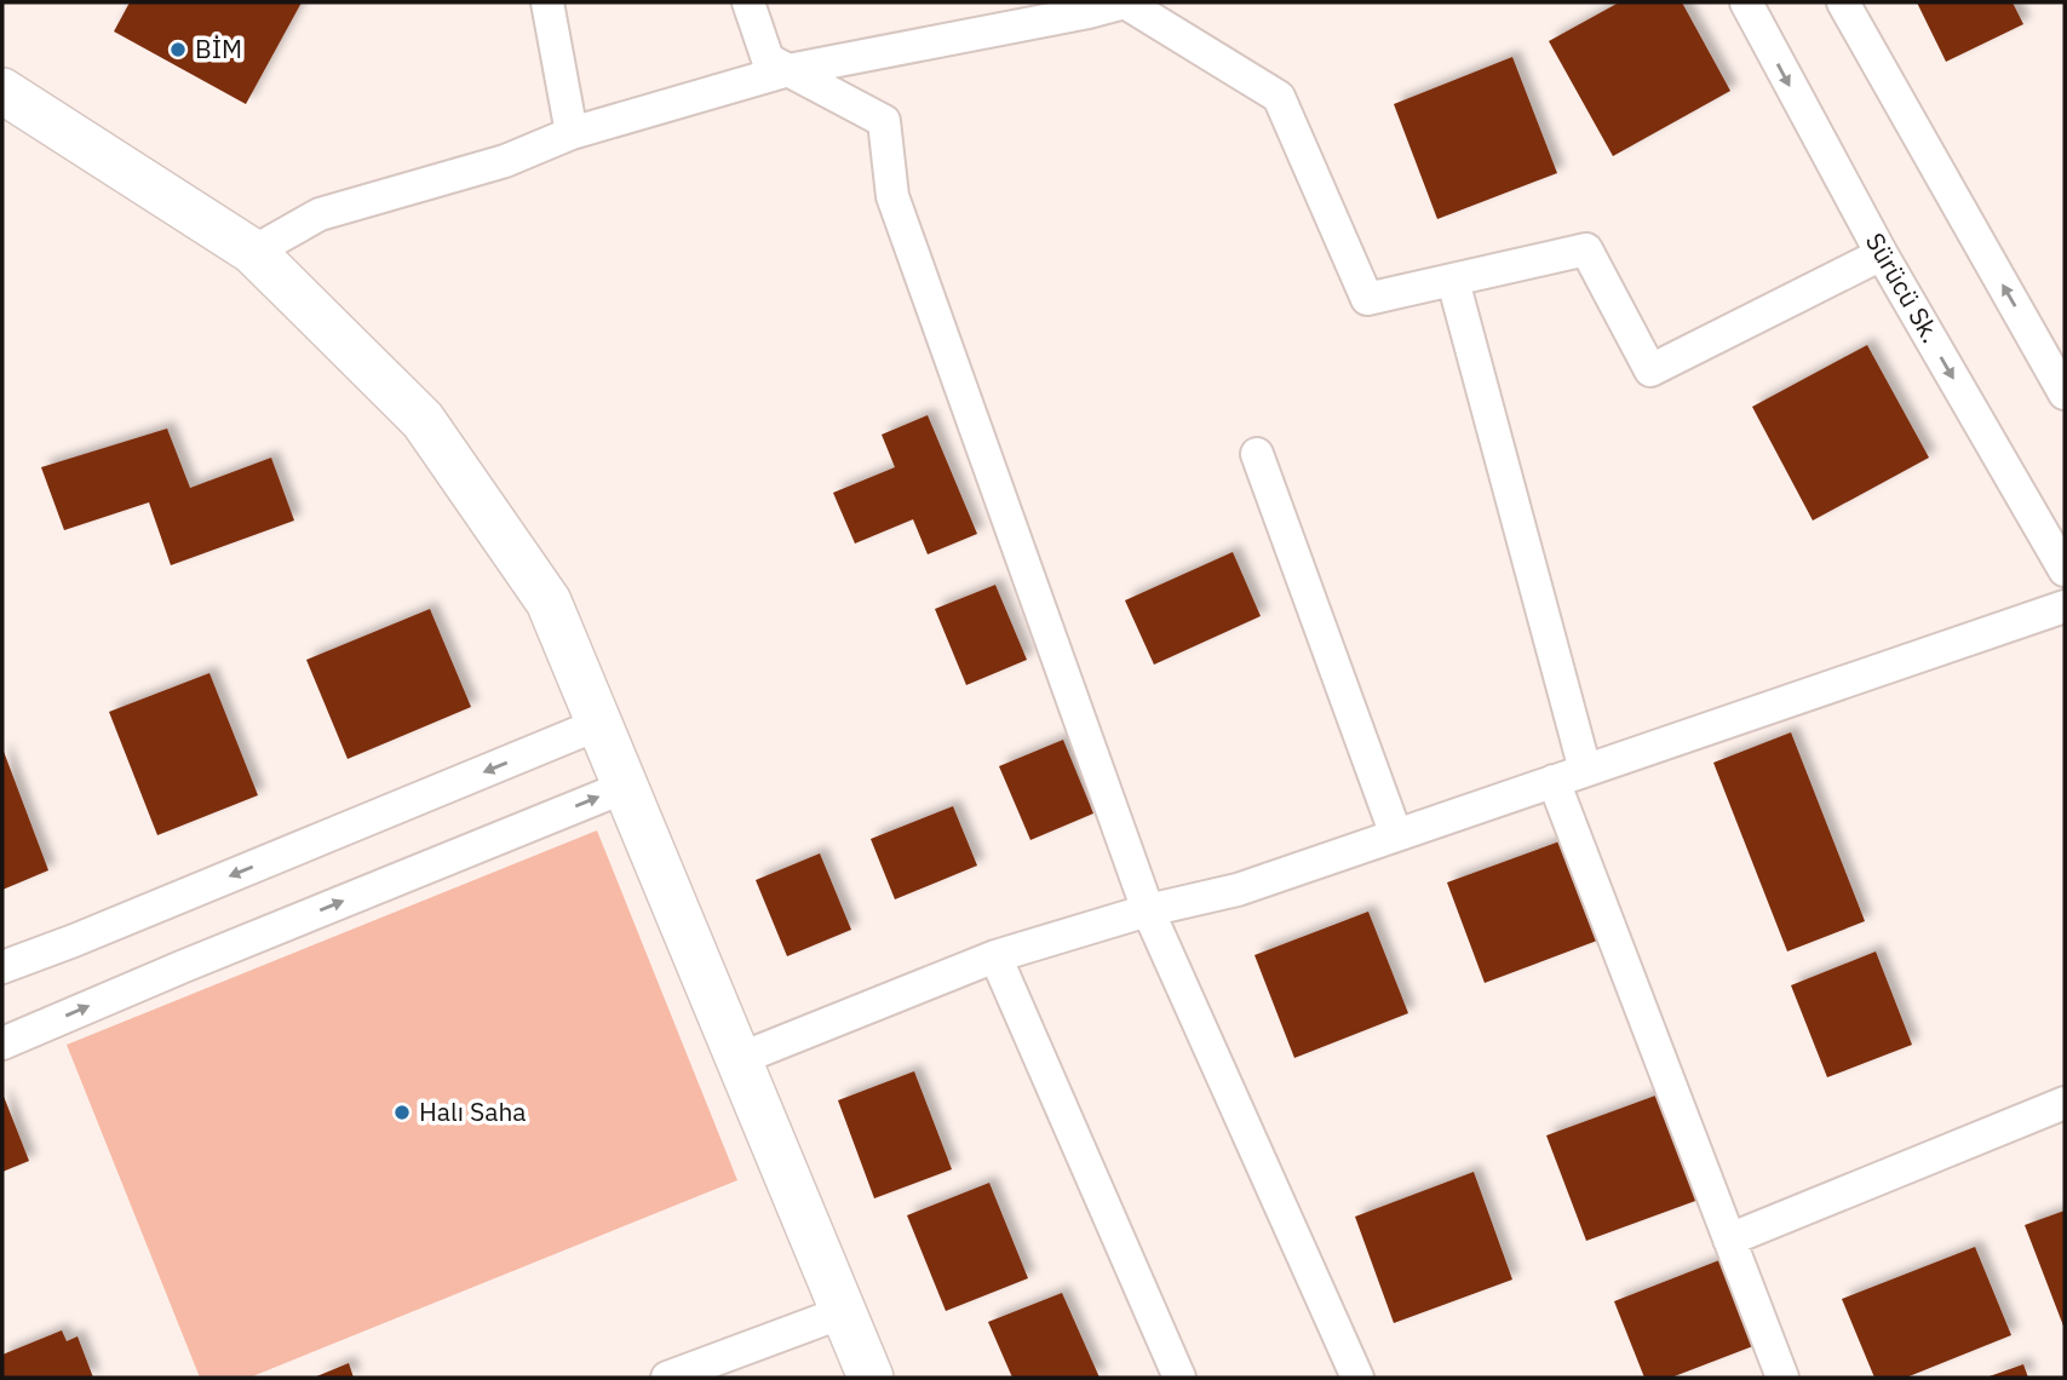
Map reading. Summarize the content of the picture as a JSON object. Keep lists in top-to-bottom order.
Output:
{
  "streets": {
    "street": ["Sürücü Sk."]
  },
  "places": ["BİM", "Halı Saha"]
}
